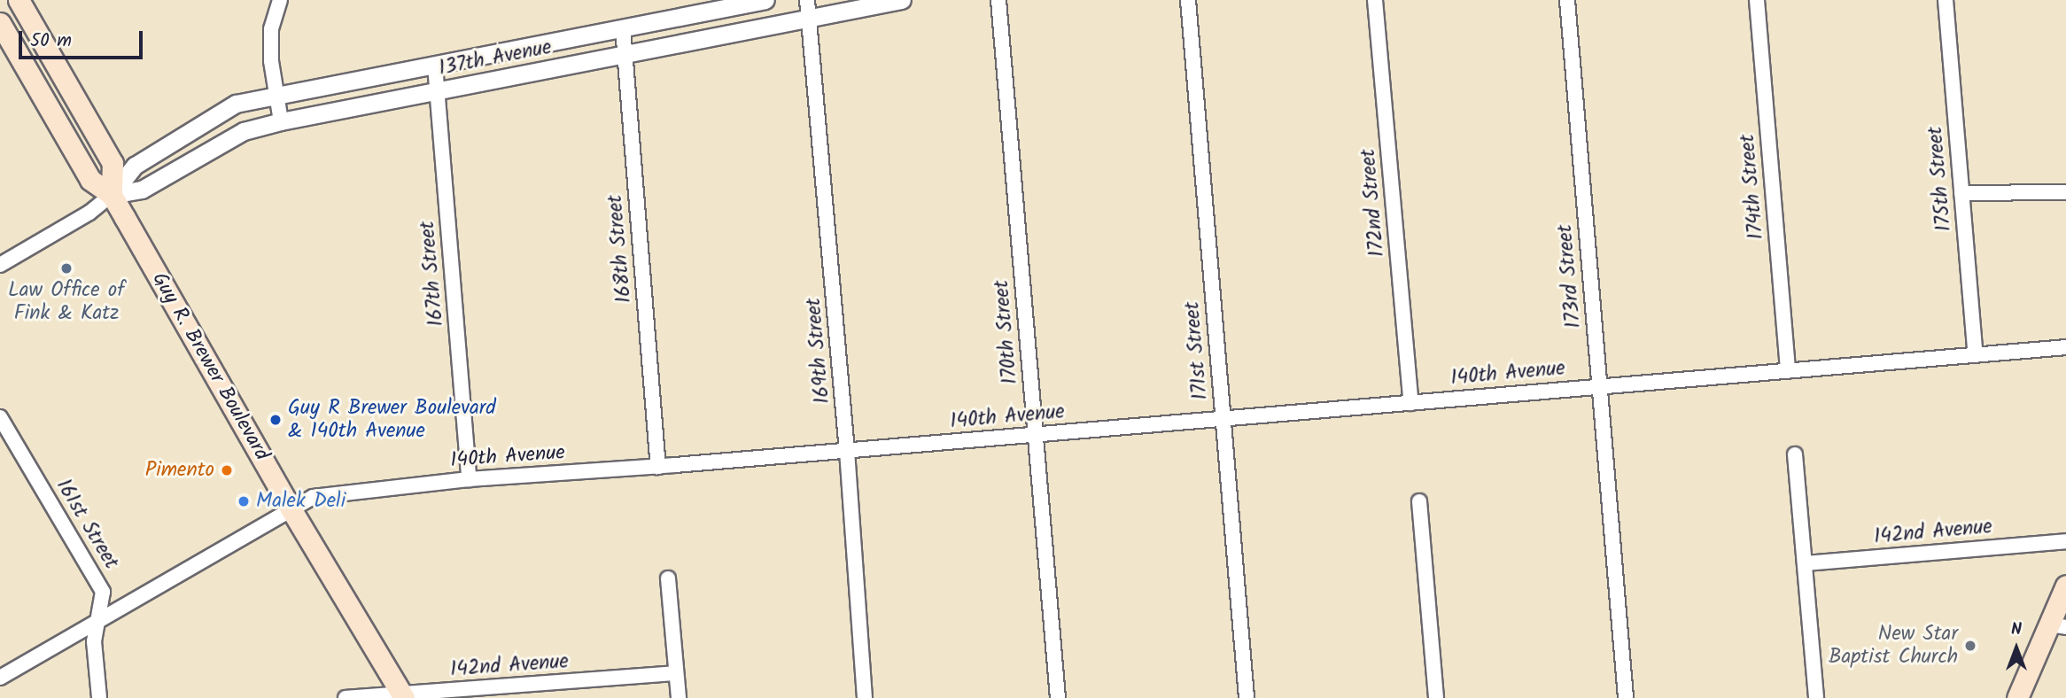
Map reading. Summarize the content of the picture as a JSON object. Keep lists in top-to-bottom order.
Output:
{
  "streets": {
    "main road": ["Guy R. Brewer Boulevard"],
    "street": [
      "137th Avenue",
      "175th Street",
      "174th Street",
      "172nd Street",
      "168th Street",
      "167th Street",
      "173rd Street",
      "170th Street",
      "169th Street",
      "171st Street",
      "140th Avenue",
      "161st Street",
      "142nd Avenue"
    ]
  },
  "crossings": [
    ["137th Avenue", "168th Street"],
    ["137th Avenue", "167th Street"],
    ["137th Avenue", "169th Street"],
    ["137th Avenue", "Guy R. Brewer Boulevard"],
    ["175th Street", "140th Avenue"],
    ["174th Street", "140th Avenue"],
    ["172nd Street", "140th Avenue"],
    ["168th Street", "140th Avenue"],
    ["167th Street", "140th Avenue"],
    ["173rd Street", "140th Avenue"],
    ["170th Street", "140th Avenue"],
    ["169th Street", "140th Avenue"],
    ["171st Street", "140th Avenue"],
    ["Guy R. Brewer Boulevard", "140th Avenue"],
    ["Guy R. Brewer Boulevard", "142nd Avenue"],
    ["140th Avenue", "161st Street"]
  ],
  "places": [
    "Law Office of Fink & Katz",
    "Guy R Brewer Boulevard & 140th Avenue",
    "Pimento",
    "Malek Deli",
    "New Star Baptist Church"
  ],
  "scale_bar": "50 m",
  "north": "top"
}
